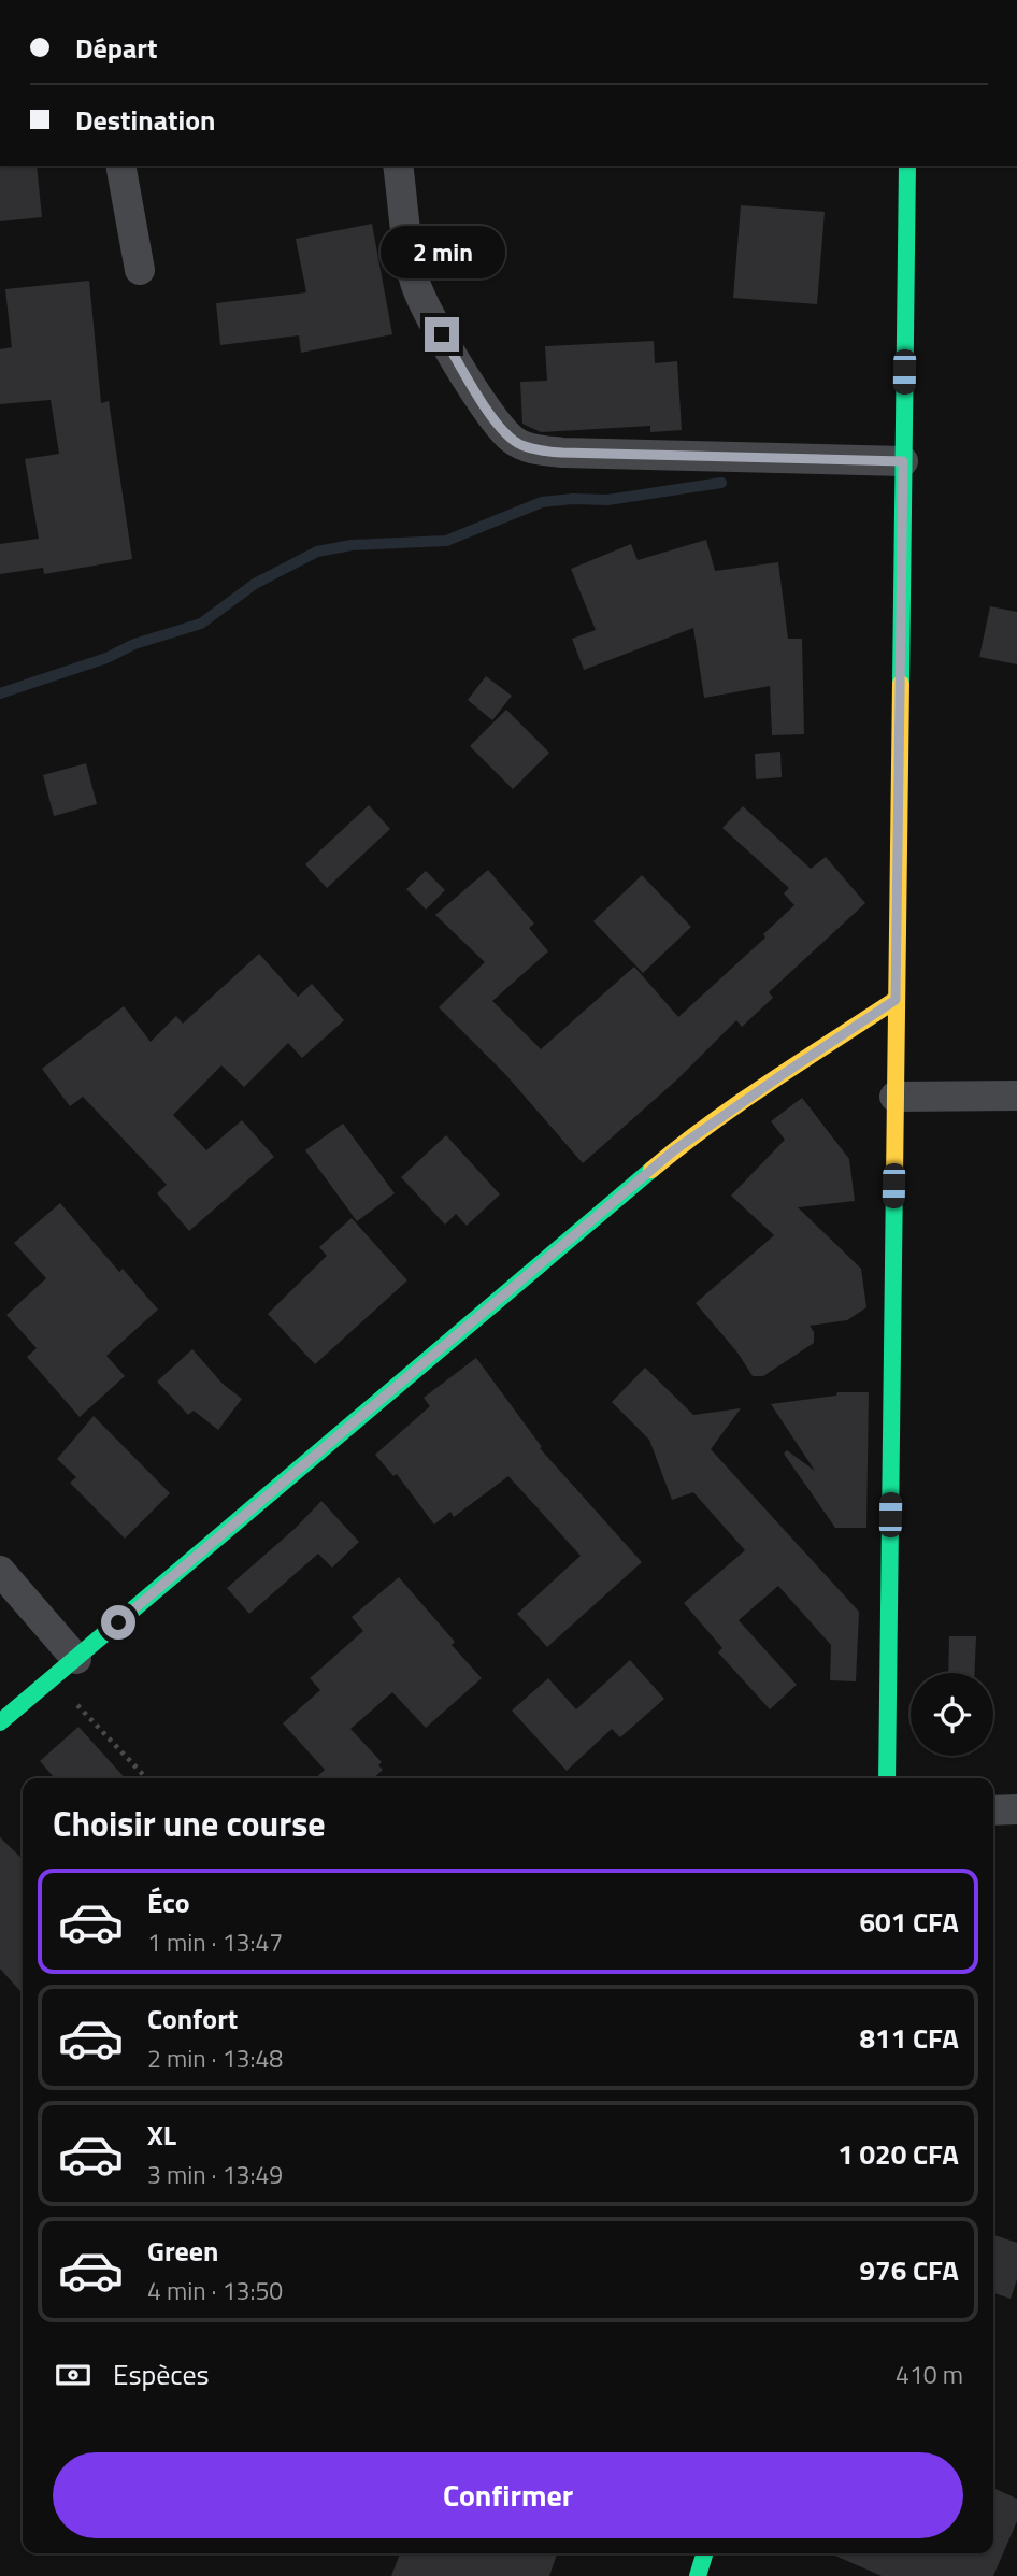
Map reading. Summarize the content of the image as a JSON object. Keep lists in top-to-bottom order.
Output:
{
  "page": {
    "banner": ["Départ", "Destination"],
    "bubble": "2 min",
    "heading": "Choisir une course",
    "list": [
      {
        "name": "Éco",
        "note": "1 min · 13:47",
        "value": "601 CFA"
      },
      {
        "name": "Confort",
        "note": "2 min · 13:48",
        "value": "811 CFA"
      },
      {
        "name": "XL",
        "note": "3 min · 13:49",
        "value": "1 020 CFA"
      },
      {
        "name": "Green",
        "note": "4 min · 13:50",
        "value": "976 CFA"
      }
    ],
    "pay": ["Espèces", "410 m"],
    "buttons": "Confirmer"
  }
}
